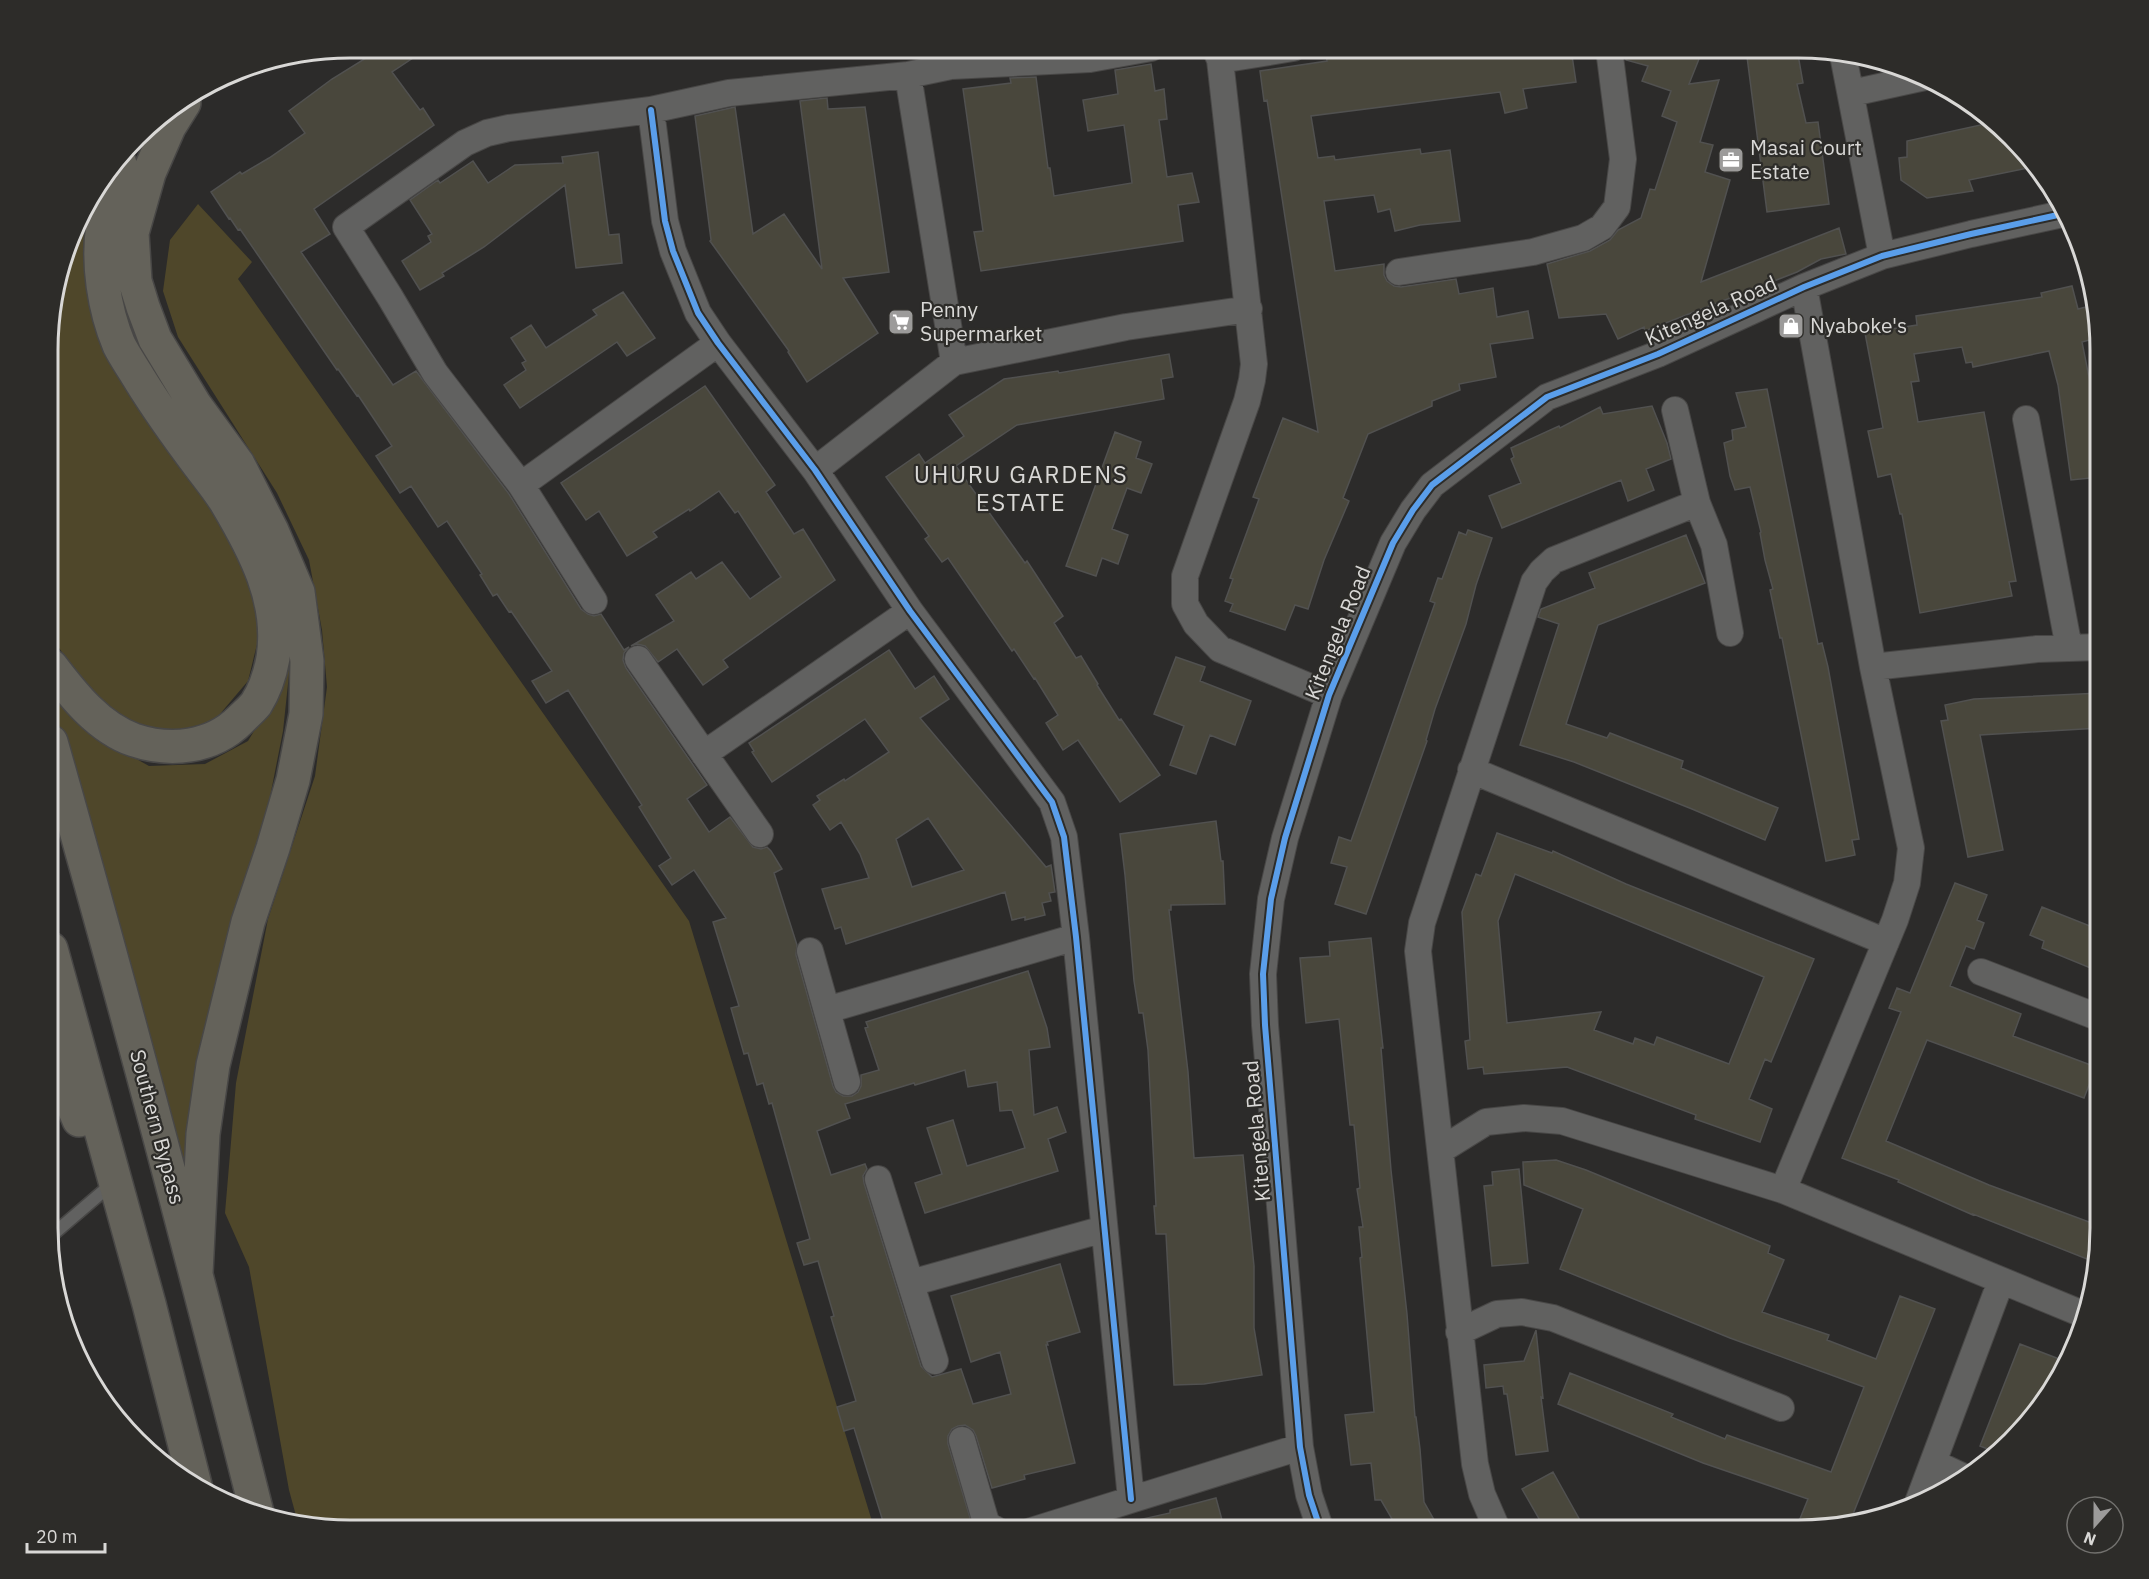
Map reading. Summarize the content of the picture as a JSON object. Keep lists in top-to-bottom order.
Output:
{
  "streets": {
    "highway": ["Southern Bypass"],
    "street": ["Kitengela Road"]
  },
  "districts": ["UHURU GARDENS ESTATE"],
  "places": {
    "office": ["Masai Court Estate"],
    "supermarket": ["Penny Supermarket"],
    "shop": ["Nyaboke's"]
  },
  "scale_bar": "20 m",
  "north": "bottom"
}
